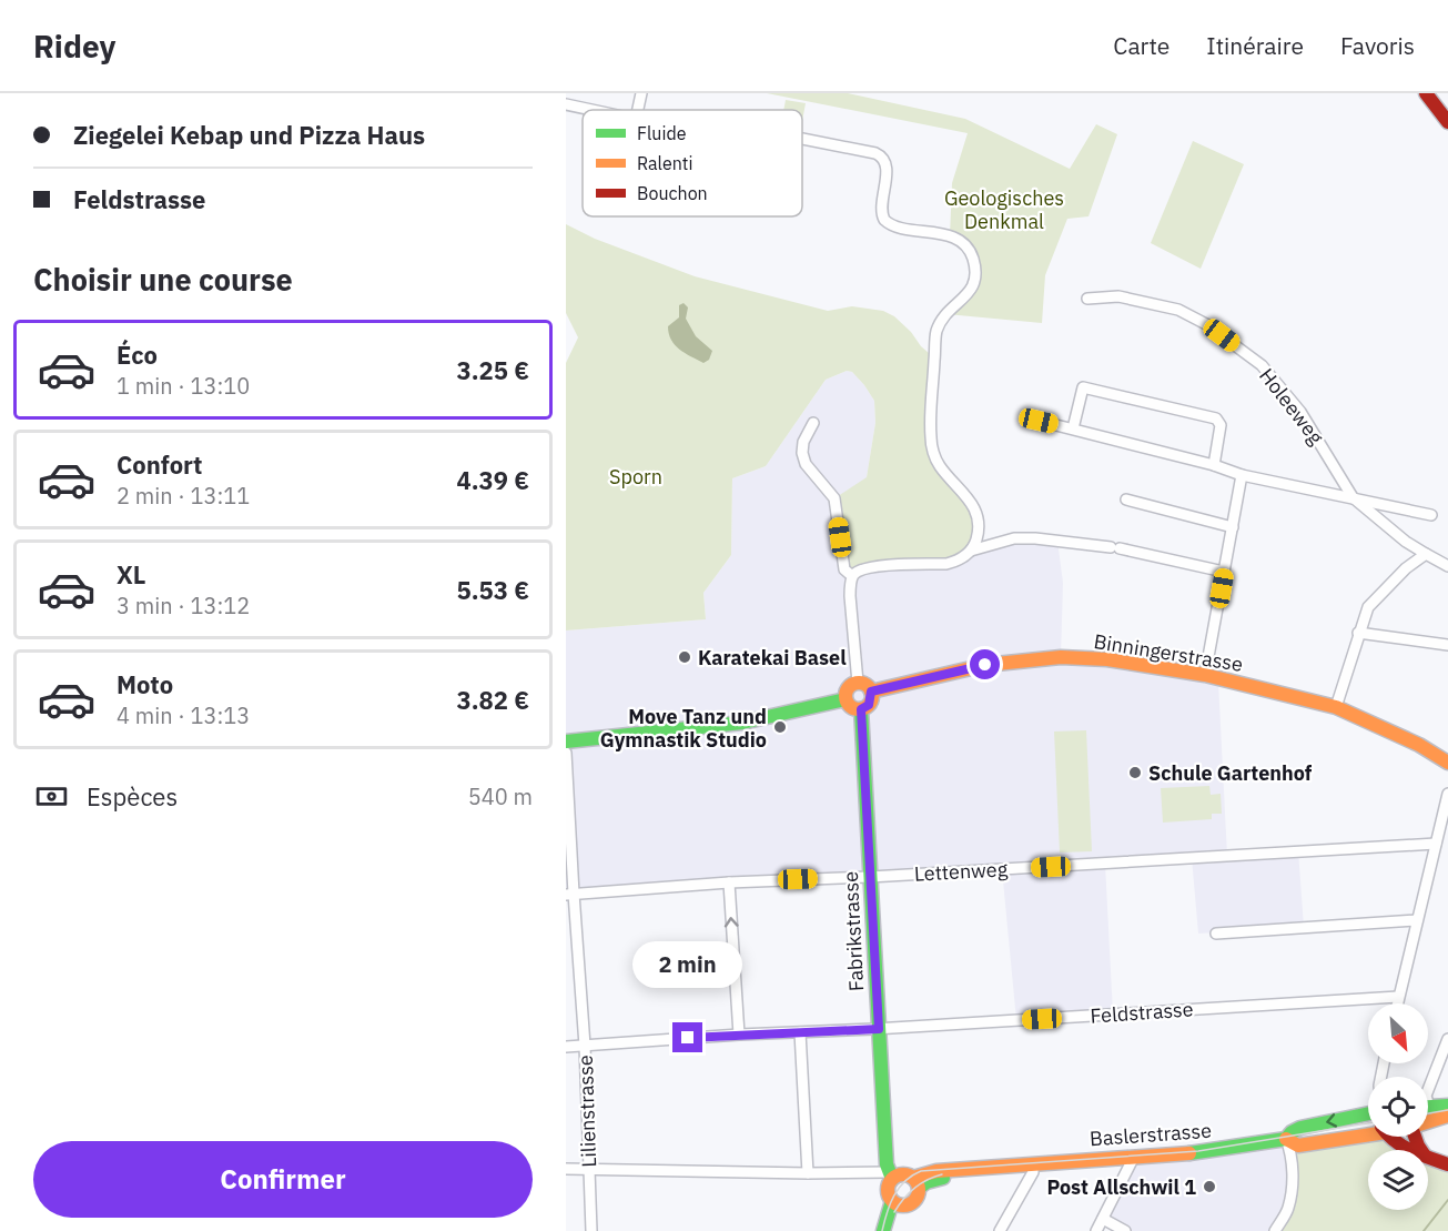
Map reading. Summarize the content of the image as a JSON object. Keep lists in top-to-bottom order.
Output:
{
  "streets": {
    "street": [
      "Holeeweg",
      "Binningerstrasse",
      "Lettenweg",
      "Fabrikstrasse",
      "Feldstrasse",
      "Lilienstrasse",
      "Baslerstrasse"
    ]
  },
  "crossings": [
    ["Binningerstrasse", "Fabrikstrasse"],
    ["Lettenweg", "Fabrikstrasse"],
    ["Lettenweg", "Lilienstrasse"],
    ["Fabrikstrasse", "Feldstrasse"],
    ["Fabrikstrasse", "Baslerstrasse"],
    ["Feldstrasse", "Lilienstrasse"]
  ],
  "parks": ["Geologisches Denkmal", "Sporn"],
  "places": [
    "Karatekai Basel",
    "Move Tanz und Gymnastik Studio",
    "Schule Gartenhof",
    "Post Allschwil 1"
  ],
  "legend": ["Fluide", "Ralenti", "Bouchon"],
  "north": "bottom right",
  "page": {
    "header": "Ridey",
    "nav": ["Carte", "Itinéraire", "Favoris"],
    "banner": ["Ziegelei Kebap und Pizza Haus", "Feldstrasse"],
    "heading": "Choisir une course",
    "list": [
      {
        "name": "Éco",
        "note": "1 min · 13:10",
        "value": "3.25 €"
      },
      {
        "name": "Confort",
        "note": "2 min · 13:11",
        "value": "4.39 €"
      },
      {
        "name": "XL",
        "note": "3 min · 13:12",
        "value": "5.53 €"
      },
      {
        "name": "Moto",
        "note": "4 min · 13:13",
        "value": "3.82 €"
      }
    ],
    "pay": ["Espèces", "540 m"],
    "bubble": "2 min",
    "buttons": "Confirmer"
  }
}
